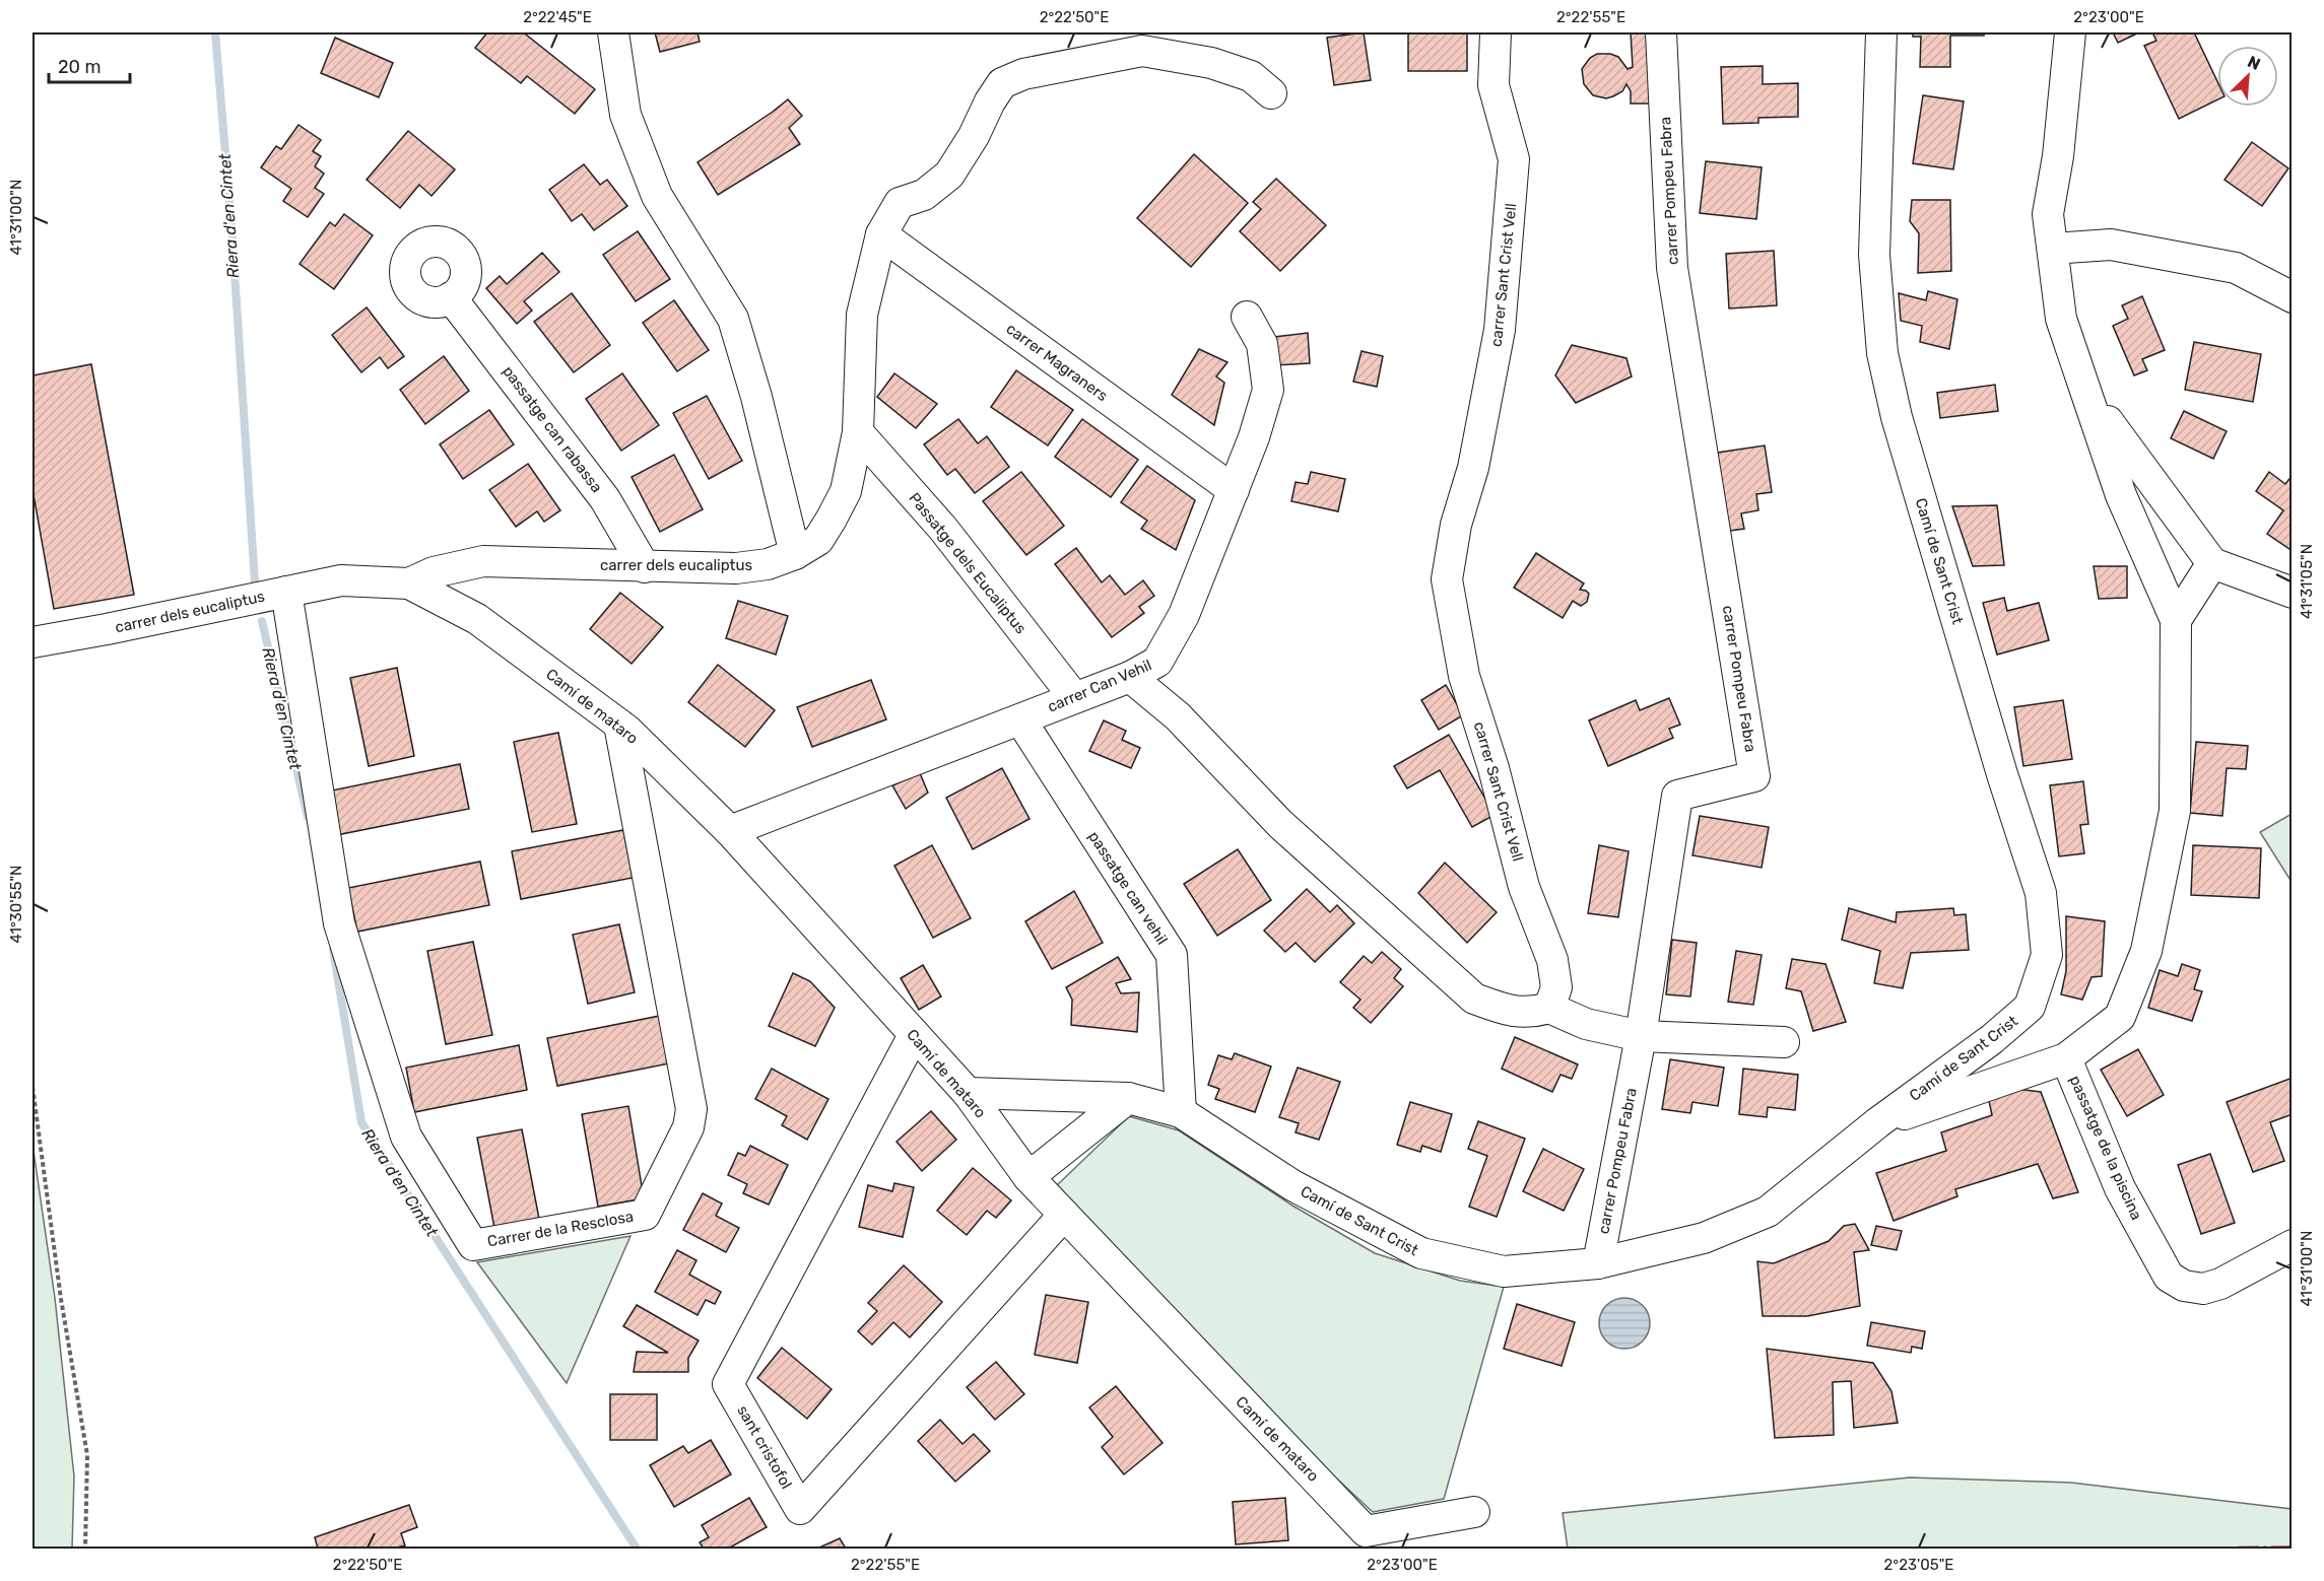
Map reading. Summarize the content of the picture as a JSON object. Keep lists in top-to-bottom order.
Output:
{
  "streets": {
    "street": [
      "carrer Pompeu Fabra",
      "carrer Sant Crist Vell",
      "carrer Magraners",
      "passatge can rabassa",
      "Camí de Sant Crist",
      "Passatge dels Eucaliptus",
      "carrer dels eucaliptus",
      "carrer Can Vehil",
      "Camí de mataro",
      "passatge can vehil",
      "passatge de la piscina",
      "Carrer de la Resclosa",
      "sant cristofol"
    ]
  },
  "crossings": [
    ["carrer Pompeu Fabra", "Camí de Sant Crist"],
    ["carrer Magraners", "carrer dels eucaliptus"],
    ["carrer Magraners", "carrer Can Vehil"],
    ["passatge can rabassa", "carrer dels eucaliptus"],
    ["Camí de Sant Crist", "Camí de mataro"],
    ["Camí de Sant Crist", "passatge can vehil"],
    ["Passatge dels Eucaliptus", "carrer dels eucaliptus"],
    ["Passatge dels Eucaliptus", "carrer Can Vehil"],
    ["carrer dels eucaliptus", "Camí de mataro"],
    ["carrer dels eucaliptus", "Carrer de la Resclosa"],
    ["carrer Can Vehil", "Camí de mataro"],
    ["carrer Can Vehil", "passatge can vehil"],
    ["Camí de mataro", "Carrer de la Resclosa"],
    ["Camí de mataro", "sant cristofol"]
  ],
  "water": ["Riera d'en Cintet"],
  "scale_bar": "20 m",
  "north": "top right",
  "coordinates": [
    "2°22'45\"E",
    "2°22'50\"E",
    "2°22'55\"E",
    "2°23'00\"E",
    "41°31'00\"N",
    "41°31'05\"N",
    "41°30'55\"N",
    "2°23'05\"E"
  ]
}
